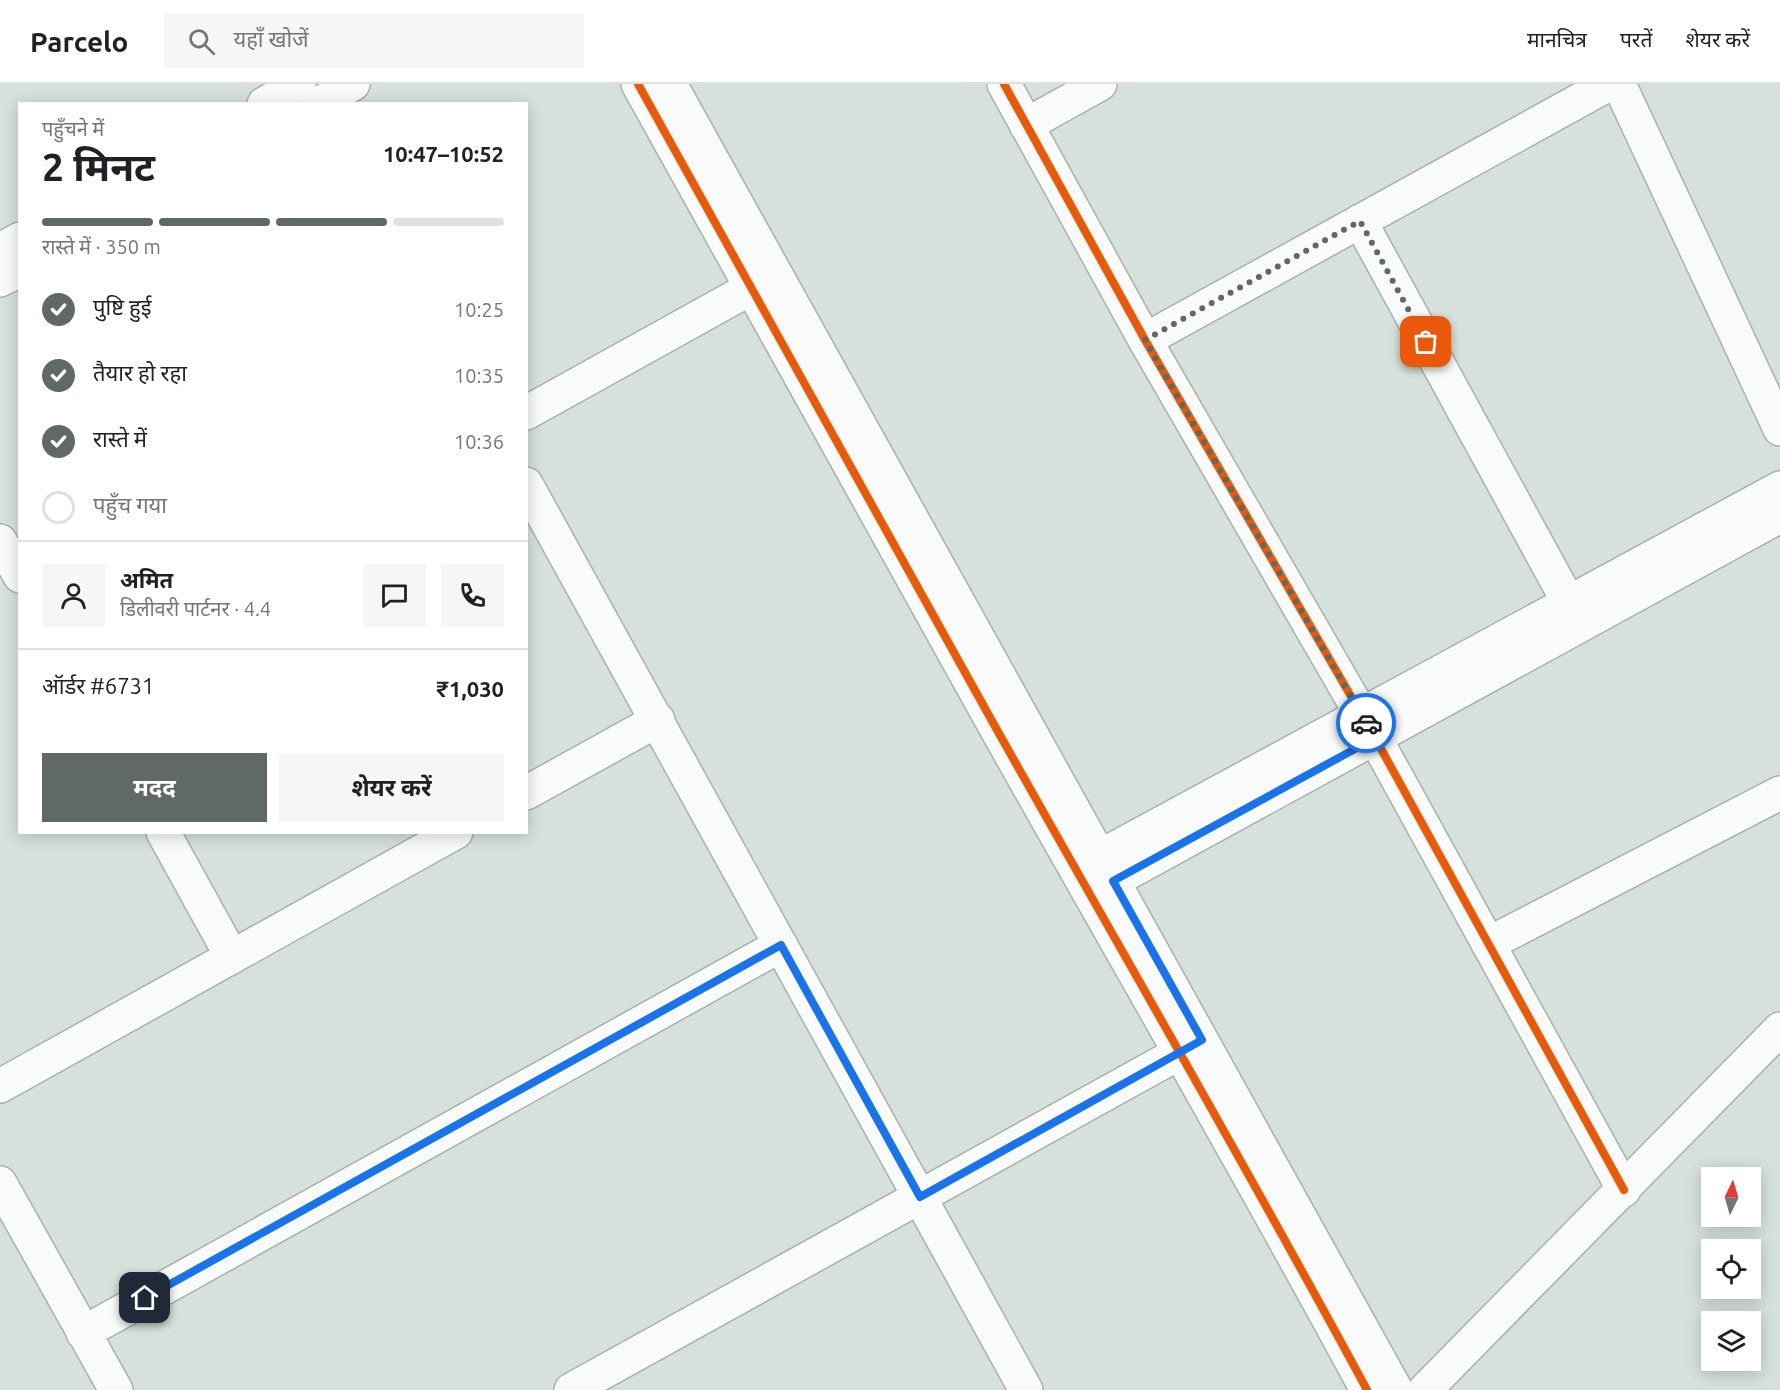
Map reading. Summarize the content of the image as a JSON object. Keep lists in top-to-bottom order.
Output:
{
  "north": "top",
  "page": {
    "header": "Parcelo",
    "search": "यहाँ खोजें",
    "nav": ["मानचित्र", "परतें", "शेयर करें"],
    "heading": ["2 मिनट", "पहुँचने में", "10:47–10:52"],
    "panel": [
      "अमित",
      "डिलीवरी पार्टनर · 4.4",
      "ऑर्डर #6731",
      "₹1,030"
    ],
    "bar": "रास्ते में · 350 m",
    "list": [
      ["पुष्टि हुई", "10:25"],
      ["तैयार हो रहा", "10:35"],
      ["रास्ते में", "10:36"],
      "पहुँच गया"
    ],
    "buttons": ["मदद", "शेयर करें"]
  }
}
